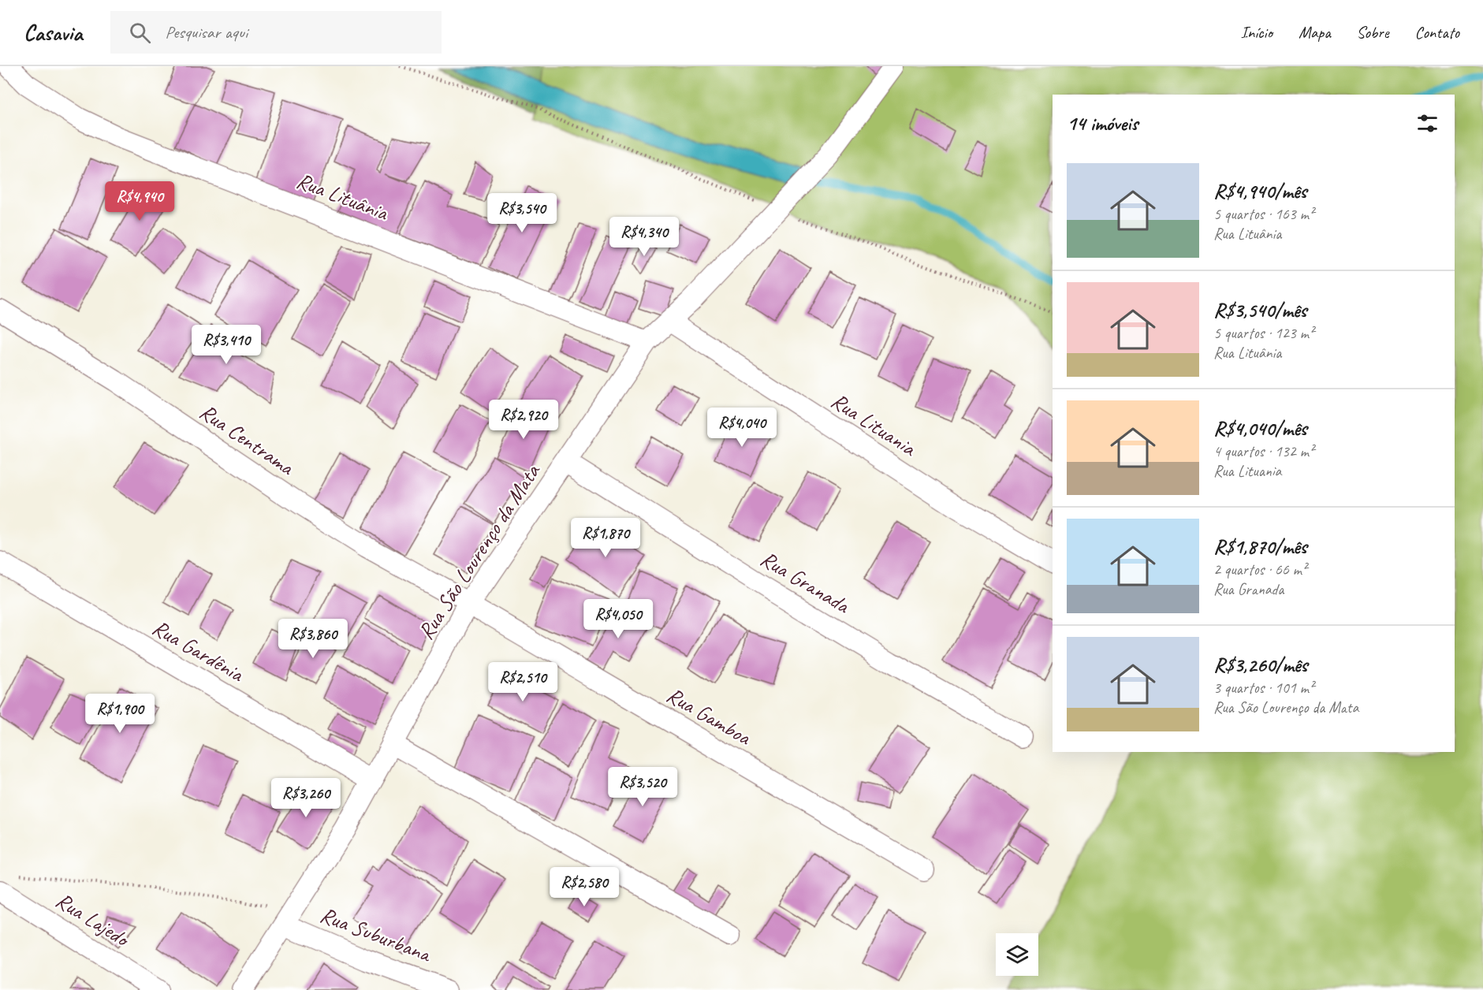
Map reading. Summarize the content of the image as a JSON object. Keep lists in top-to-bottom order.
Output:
{
  "streets": {
    "street": [
      "Rua Lituânia",
      "Rua Lituania",
      "Rua Centrama",
      "Rua São Lourenço da Mata",
      "Rua Granada",
      "Rua Gardênia",
      "Rua Gamboa",
      "Rua Lajedo",
      "Rua Suburbana"
    ]
  },
  "crossings": [
    ["Rua Lituânia", "Rua São Lourenço da Mata"],
    ["Rua Lituania", "Rua São Lourenço da Mata"],
    ["Rua Centrama", "Rua São Lourenço da Mata"],
    ["Rua Centrama", "Rua Gamboa"],
    ["Rua São Lourenço da Mata", "Rua Granada"],
    ["Rua São Lourenço da Mata", "Rua Gardênia"],
    ["Rua São Lourenço da Mata", "Rua Gamboa"],
    ["Rua São Lourenço da Mata", "Rua Suburbana"]
  ],
  "page": {
    "header": "Casavia",
    "search": "Pesquisar aqui",
    "nav": [
      "Início",
      "Mapa",
      "Sobre",
      "Contato"
    ],
    "heading": "14 imóveis",
    "list": [
      {
        "name": "R$4,940/mês",
        "note": "5 quartos · 163 m² · Rua Lituânia"
      },
      {
        "name": "R$3,540/mês",
        "note": "5 quartos · 123 m² · Rua Lituânia"
      },
      {
        "name": "R$4,040/mês",
        "note": "4 quartos · 132 m² · Rua Lituania"
      },
      {
        "name": "R$1,870/mês",
        "note": "2 quartos · 66 m² · Rua Granada"
      },
      {
        "name": "R$3,260/mês",
        "note": "3 quartos · 101 m² · Rua São Lourenço da Mata"
      }
    ],
    "price": [
      "R$4,940",
      "R$3,540",
      "R$4,340",
      "R$3,410",
      "R$2,920",
      "R$4,040",
      "R$1,870",
      "R$4,050",
      "R$3,860",
      "R$2,510",
      "R$1,900",
      "R$3,520",
      "R$3,260",
      "R$2,580"
    ]
  }
}
